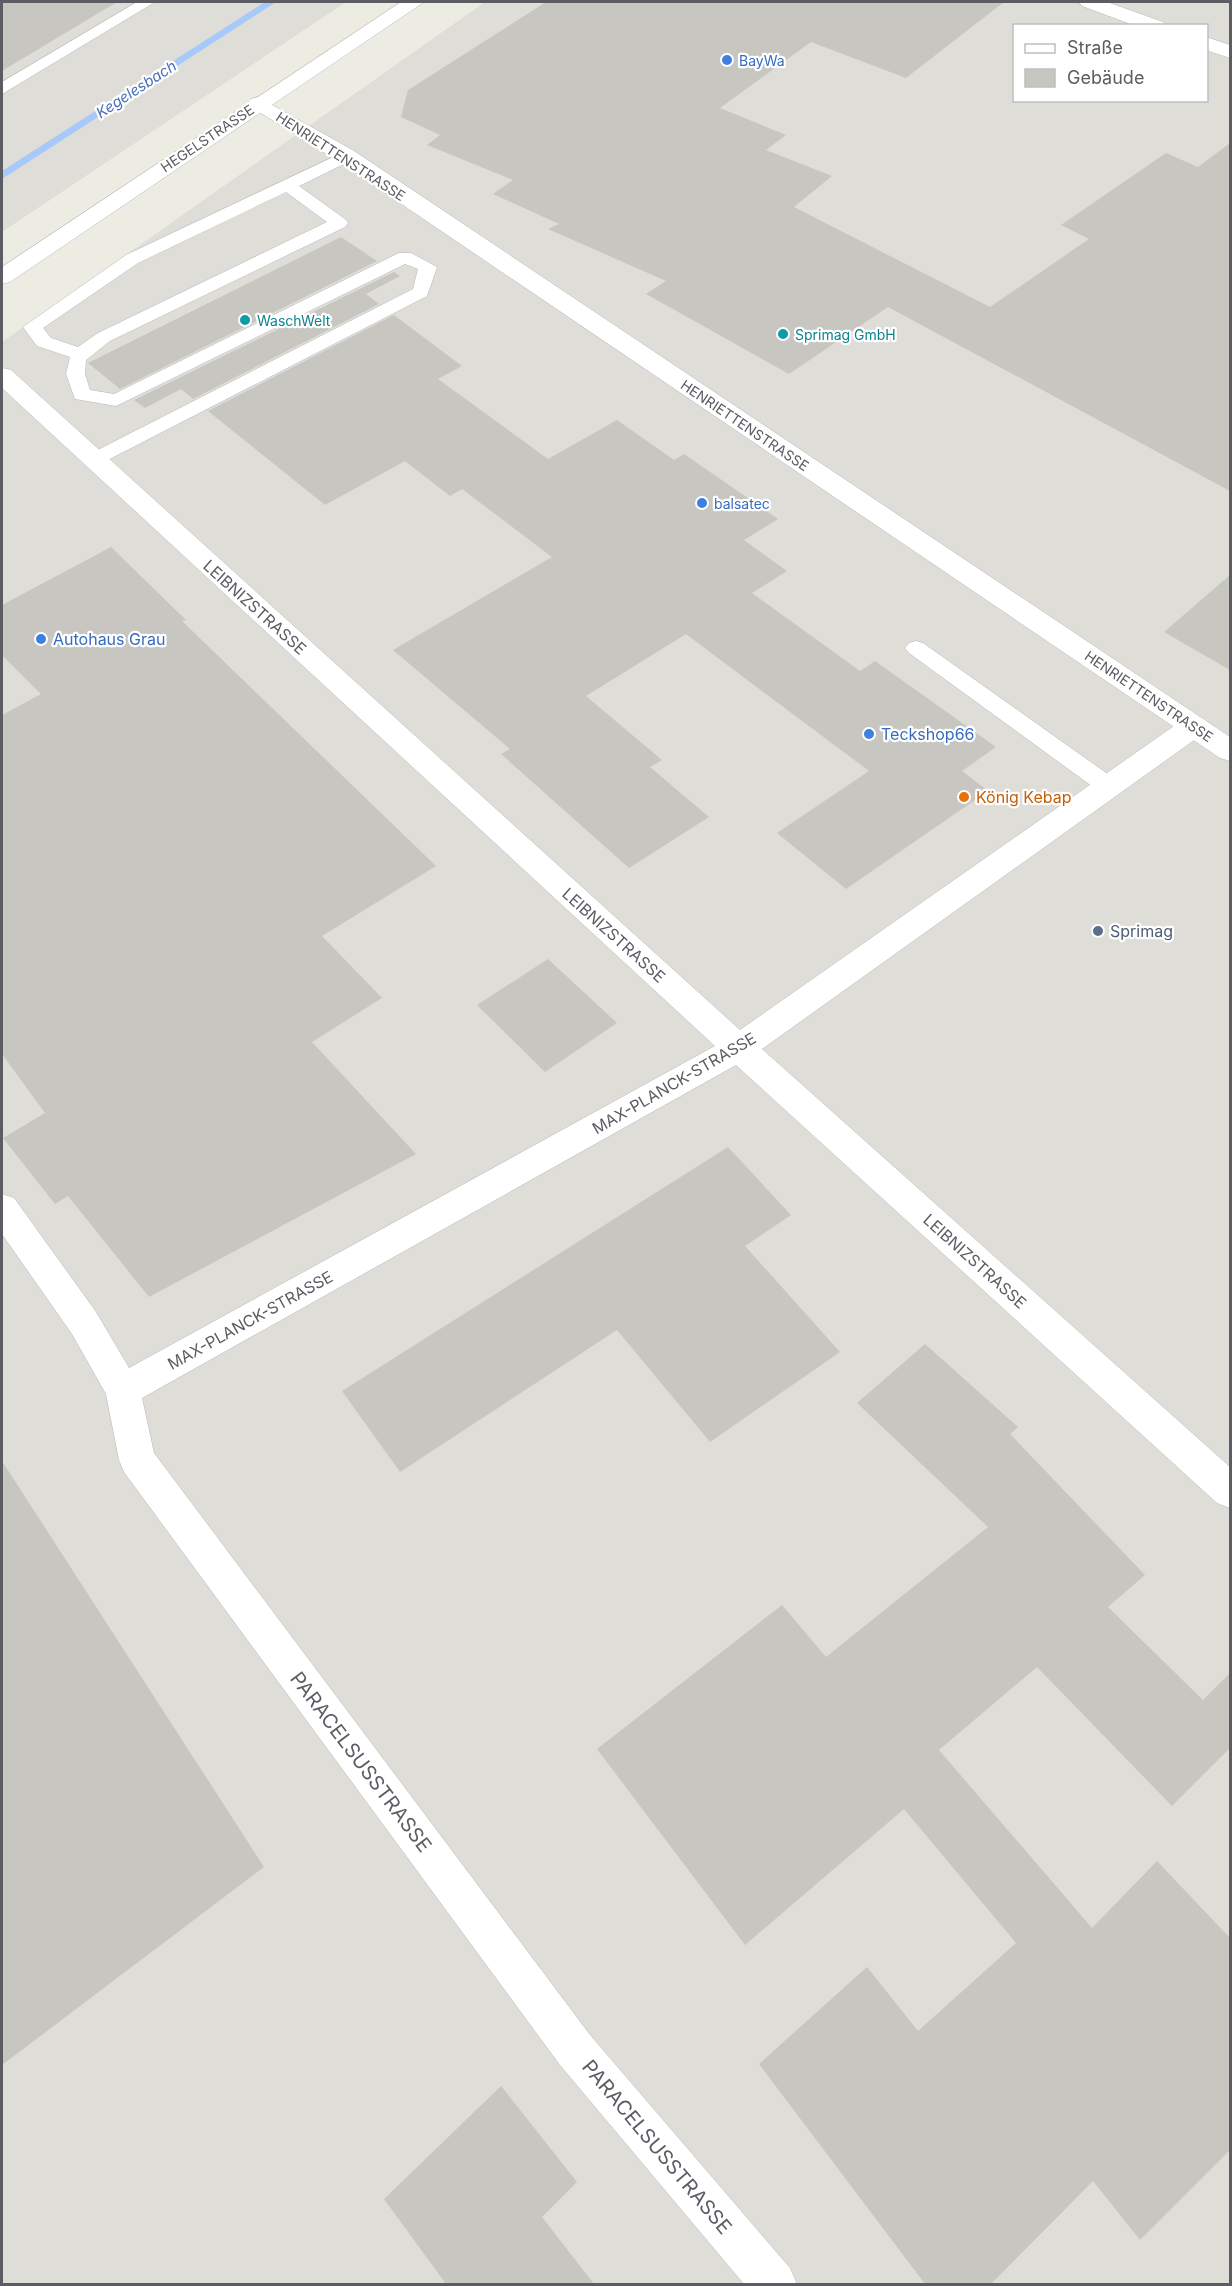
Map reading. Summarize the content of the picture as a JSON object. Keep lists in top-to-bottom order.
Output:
{
  "streets": {
    "street": [
      "HEGELSTRASSE",
      "HENRIETTENSTRASSE",
      "LEIBNIZSTRASSE",
      "MAX-PLANCK-STRASSE",
      "PARACELSUSSTRASSE"
    ]
  },
  "crossings": [
    ["HEGELSTRASSE", "HENRIETTENSTRASSE"],
    ["HENRIETTENSTRASSE", "MAX-PLANCK-STRASSE"],
    ["LEIBNIZSTRASSE", "MAX-PLANCK-STRASSE"],
    ["MAX-PLANCK-STRASSE", "PARACELSUSSTRASSE"]
  ],
  "water": ["Kegelesbach"],
  "places": [
    "BayWa",
    "WaschWelt",
    "Sprimag GmbH",
    "balsatec",
    "Autohaus Grau",
    "Teckshop66",
    "König Kebap",
    "Sprimag"
  ],
  "legend": ["Straße", "Gebäude"]
}
